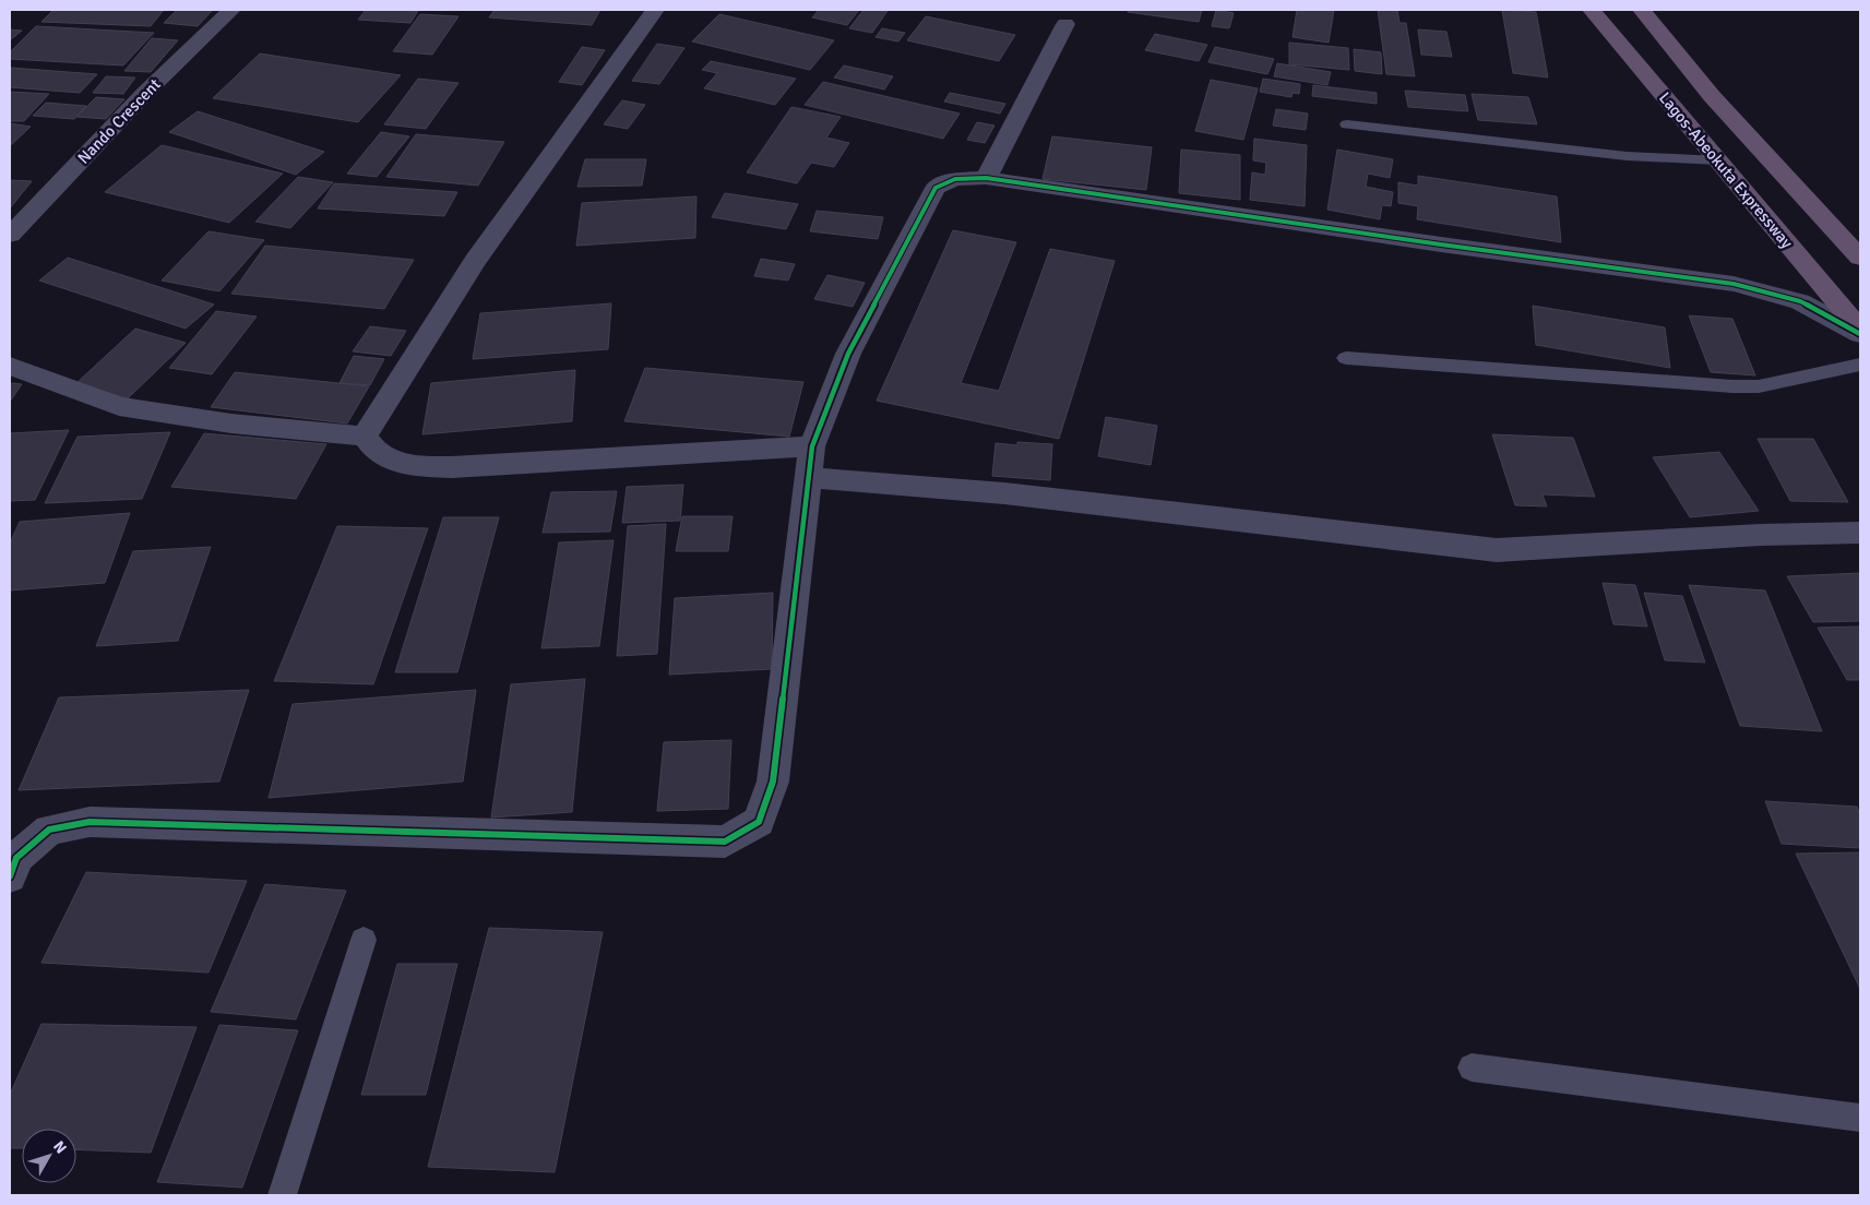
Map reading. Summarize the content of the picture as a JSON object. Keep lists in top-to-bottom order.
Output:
{
  "streets": {
    "highway": ["Lagos-Abeokuta Expressway"],
    "street": ["Nando Crescent"]
  },
  "north": "top right"
}
